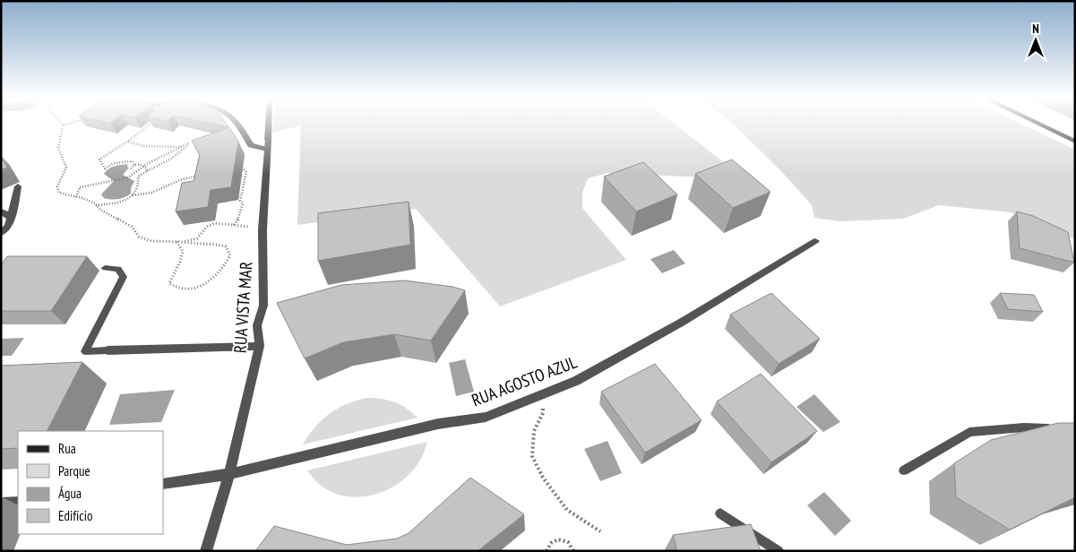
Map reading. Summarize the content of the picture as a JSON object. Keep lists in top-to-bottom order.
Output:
{
  "streets": {
    "street": ["RUA VISTA MAR", "RUA AGOSTO AZUL"]
  },
  "crossings": [
    ["RUA VISTA MAR", "RUA AGOSTO AZUL"]
  ],
  "legend": [
    "Rua",
    "Parque",
    "Água",
    "Edifício"
  ],
  "north": "top"
}
